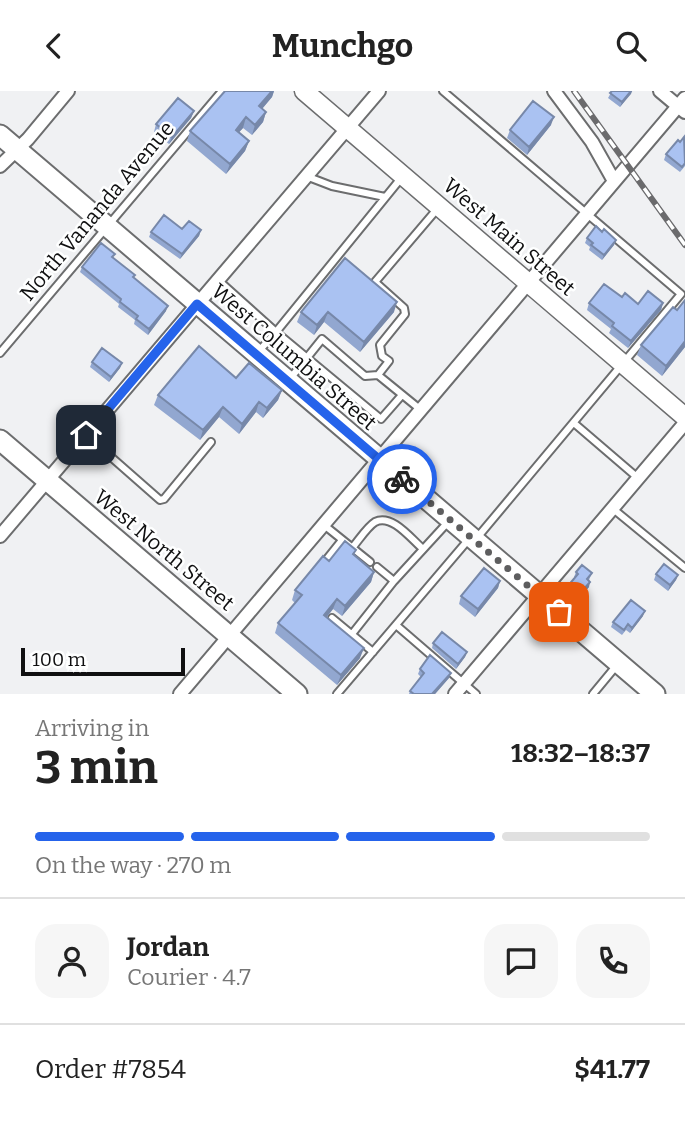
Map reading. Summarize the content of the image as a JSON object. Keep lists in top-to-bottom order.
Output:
{
  "streets": {
    "main road": ["West Columbia Street", "West North Street"],
    "street": ["West Main Street"],
    "lane": ["North Vananda Avenue"]
  },
  "crossings": [
    ["North Vananda Avenue", "West Columbia Street"]
  ],
  "scale_bar": "100 m",
  "page": {
    "header": "Munchgo",
    "scale": "100 m",
    "heading": ["3 min", "Arriving in", "18:32–18:37"],
    "panel": [
      "Jordan",
      "Courier · 4.7",
      "Order #7854",
      "$41.77"
    ],
    "bar": "On the way · 270 m"
  }
}
